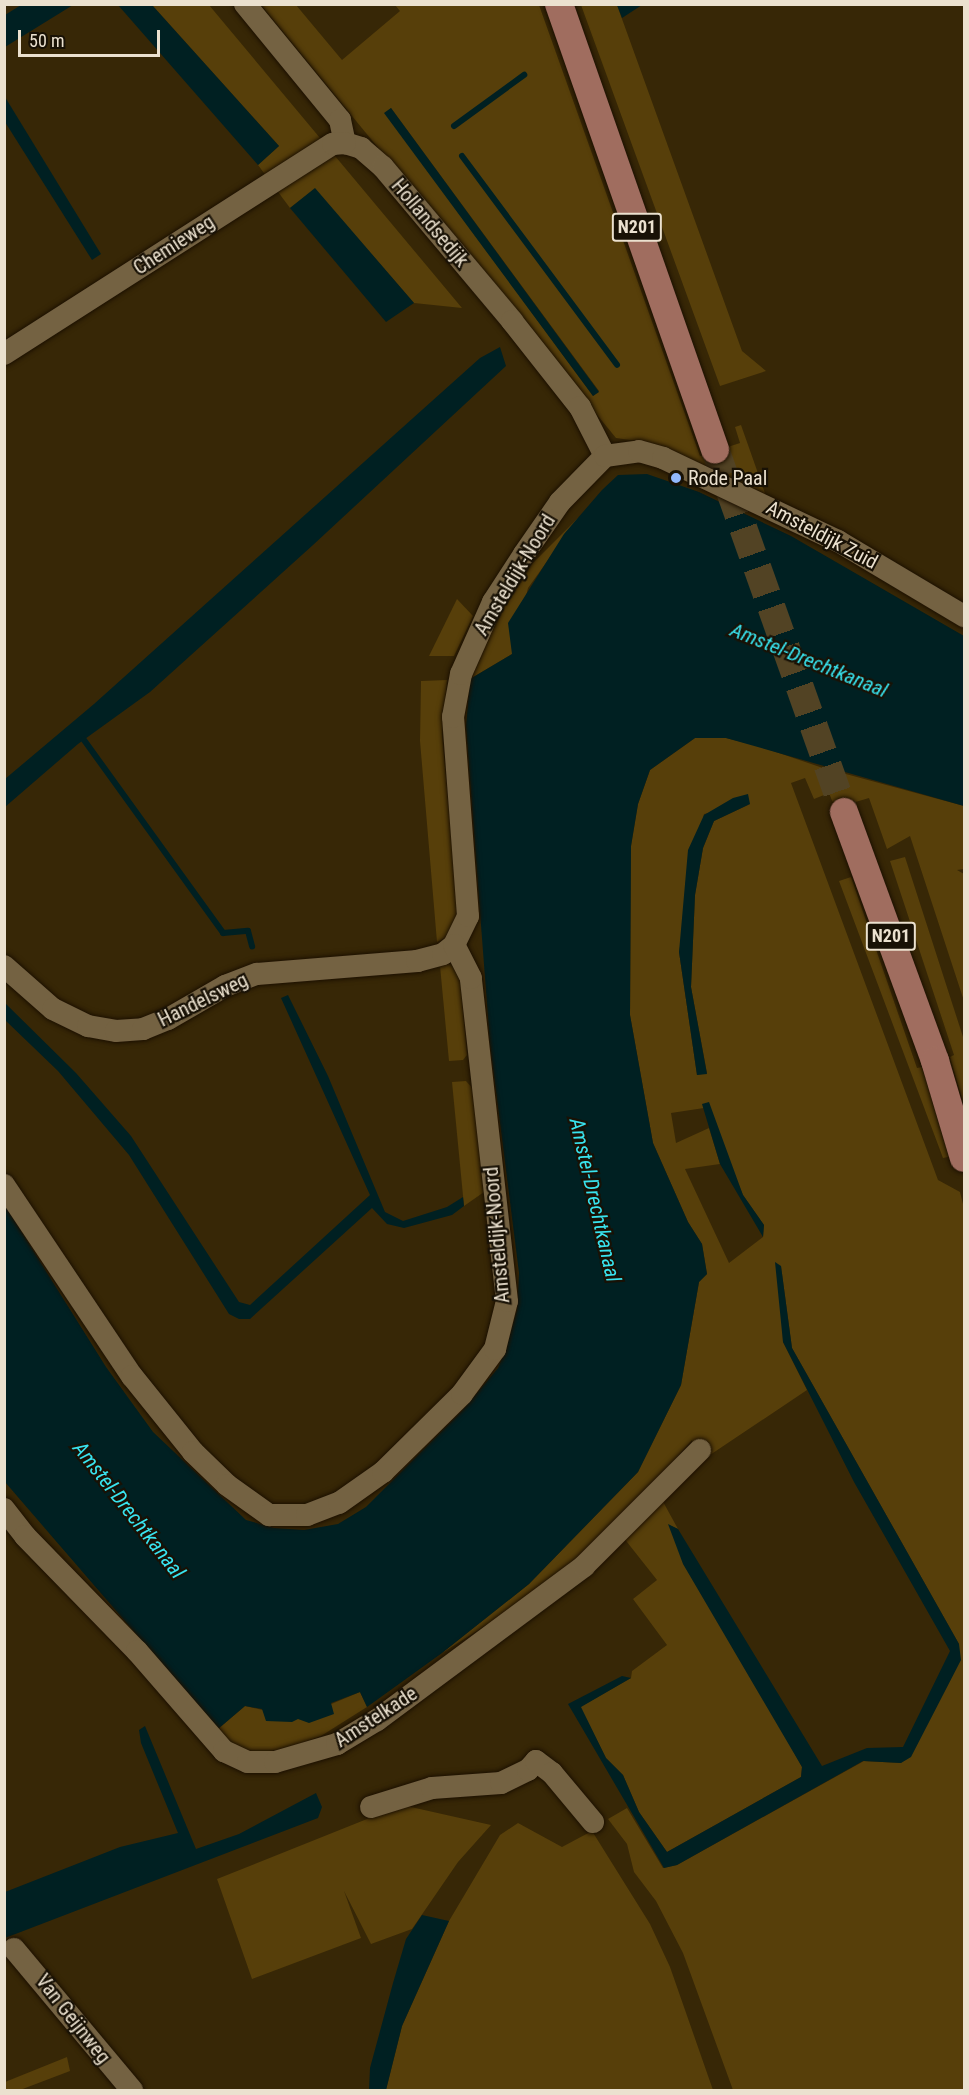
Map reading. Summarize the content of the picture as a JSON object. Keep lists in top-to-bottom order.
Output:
{
  "streets": {
    "main road": ["N201"],
    "street": [
      "Hollandsedijk",
      "Chemieweg",
      "Amsteldijk Zuid",
      "Amsteldijk-Noord",
      "Handelsweg",
      "Amstelkade",
      "Van Geijnweg"
    ]
  },
  "crossings": [
    ["Hollandsedijk", "Chemieweg"],
    ["Hollandsedijk", "Amsteldijk Zuid"],
    ["Hollandsedijk", "Amsteldijk-Noord"],
    ["Amsteldijk Zuid", "Amsteldijk-Noord"],
    ["Amsteldijk-Noord", "Handelsweg"]
  ],
  "water": ["Amstel-Drechtkanaal"],
  "places": ["Rode Paal"],
  "scale_bar": "50 m"
}
